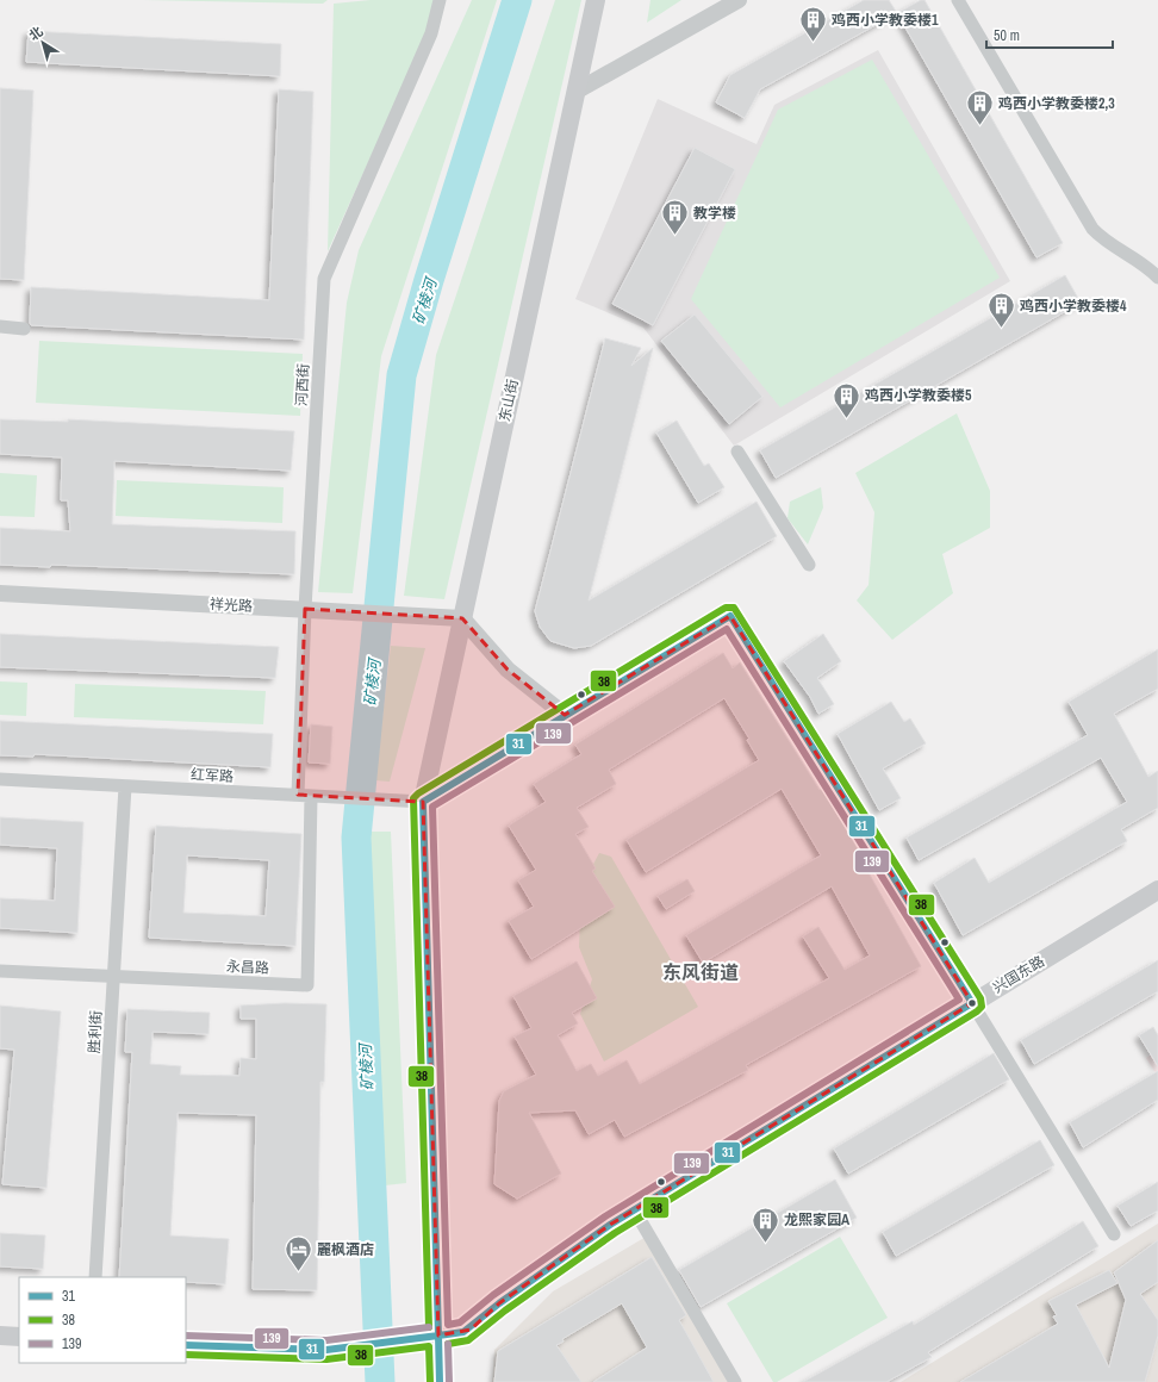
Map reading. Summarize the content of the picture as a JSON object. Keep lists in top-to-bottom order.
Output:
{
  "streets": {
    "main road": ["东山街", "兴国东路"],
    "street": [
      "河西街",
      "祥光路",
      "红军路",
      "永昌路",
      "胜利街"
    ]
  },
  "crossings": [
    ["河西街", "祥光路"],
    ["河西街", "红军路"],
    ["河西街", "永昌路"],
    ["东山街", "祥光路"],
    ["东山街", "红军路"],
    ["红军路", "永昌路"],
    ["红军路", "胜利街"],
    ["永昌路", "胜利街"]
  ],
  "districts": ["东风街道"],
  "water": ["矿棱河"],
  "places": {
    "building": [
      "鸡西小学教委楼1",
      "鸡西小学教委楼2,3",
      "教学楼",
      "鸡西小学教委楼4",
      "鸡西小学教委楼5",
      "龙熙家园A"
    ],
    "hotel": ["麗枫酒店"]
  },
  "lines": ["transit line 38", "transit line 31", "transit line 139"],
  "legend": ["31", "38", "139"],
  "scale_bar": "50 m",
  "north": "top left"
}
